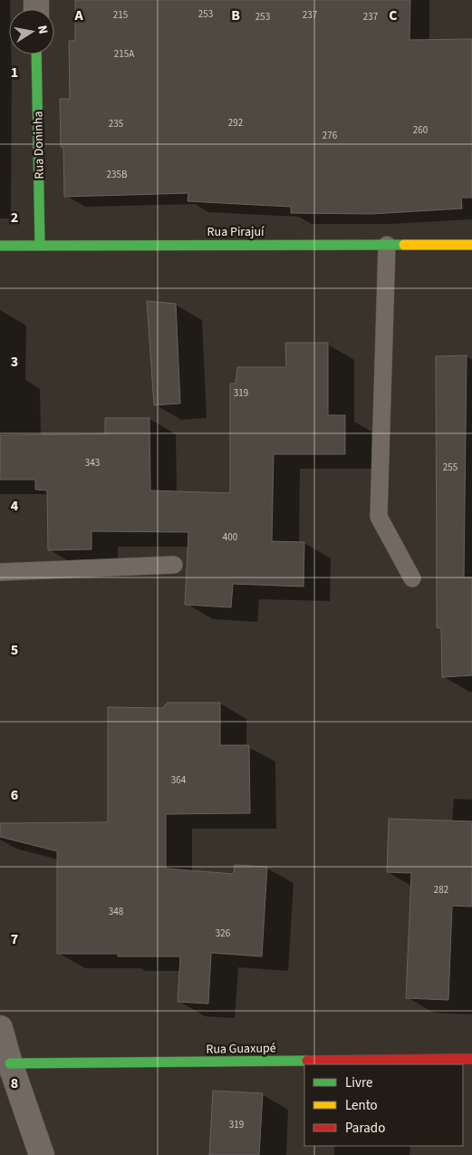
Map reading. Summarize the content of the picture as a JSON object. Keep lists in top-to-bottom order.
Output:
{
  "streets": {
    "street": ["Rua Doninha", "Rua Pirajuí", "Rua Guaxupé"]
  },
  "crossings": [
    ["Rua Doninha", "Rua Pirajuí"]
  ],
  "house_numbers": [
    "253",
    "215",
    "237",
    "253",
    "237",
    "215A",
    "292",
    "235",
    "260",
    "276",
    "235B",
    "319",
    "343",
    "255",
    "400",
    "364",
    "282",
    "348",
    "326",
    "319"
  ],
  "legend": ["Livre", "Lento", "Parado"],
  "north": "right",
  "grid": {
    "columns": ["A", "B", "C"],
    "rows": [
      "1",
      "2",
      "3",
      "4",
      "5",
      "6",
      "7",
      "8"
    ]
  }
}
